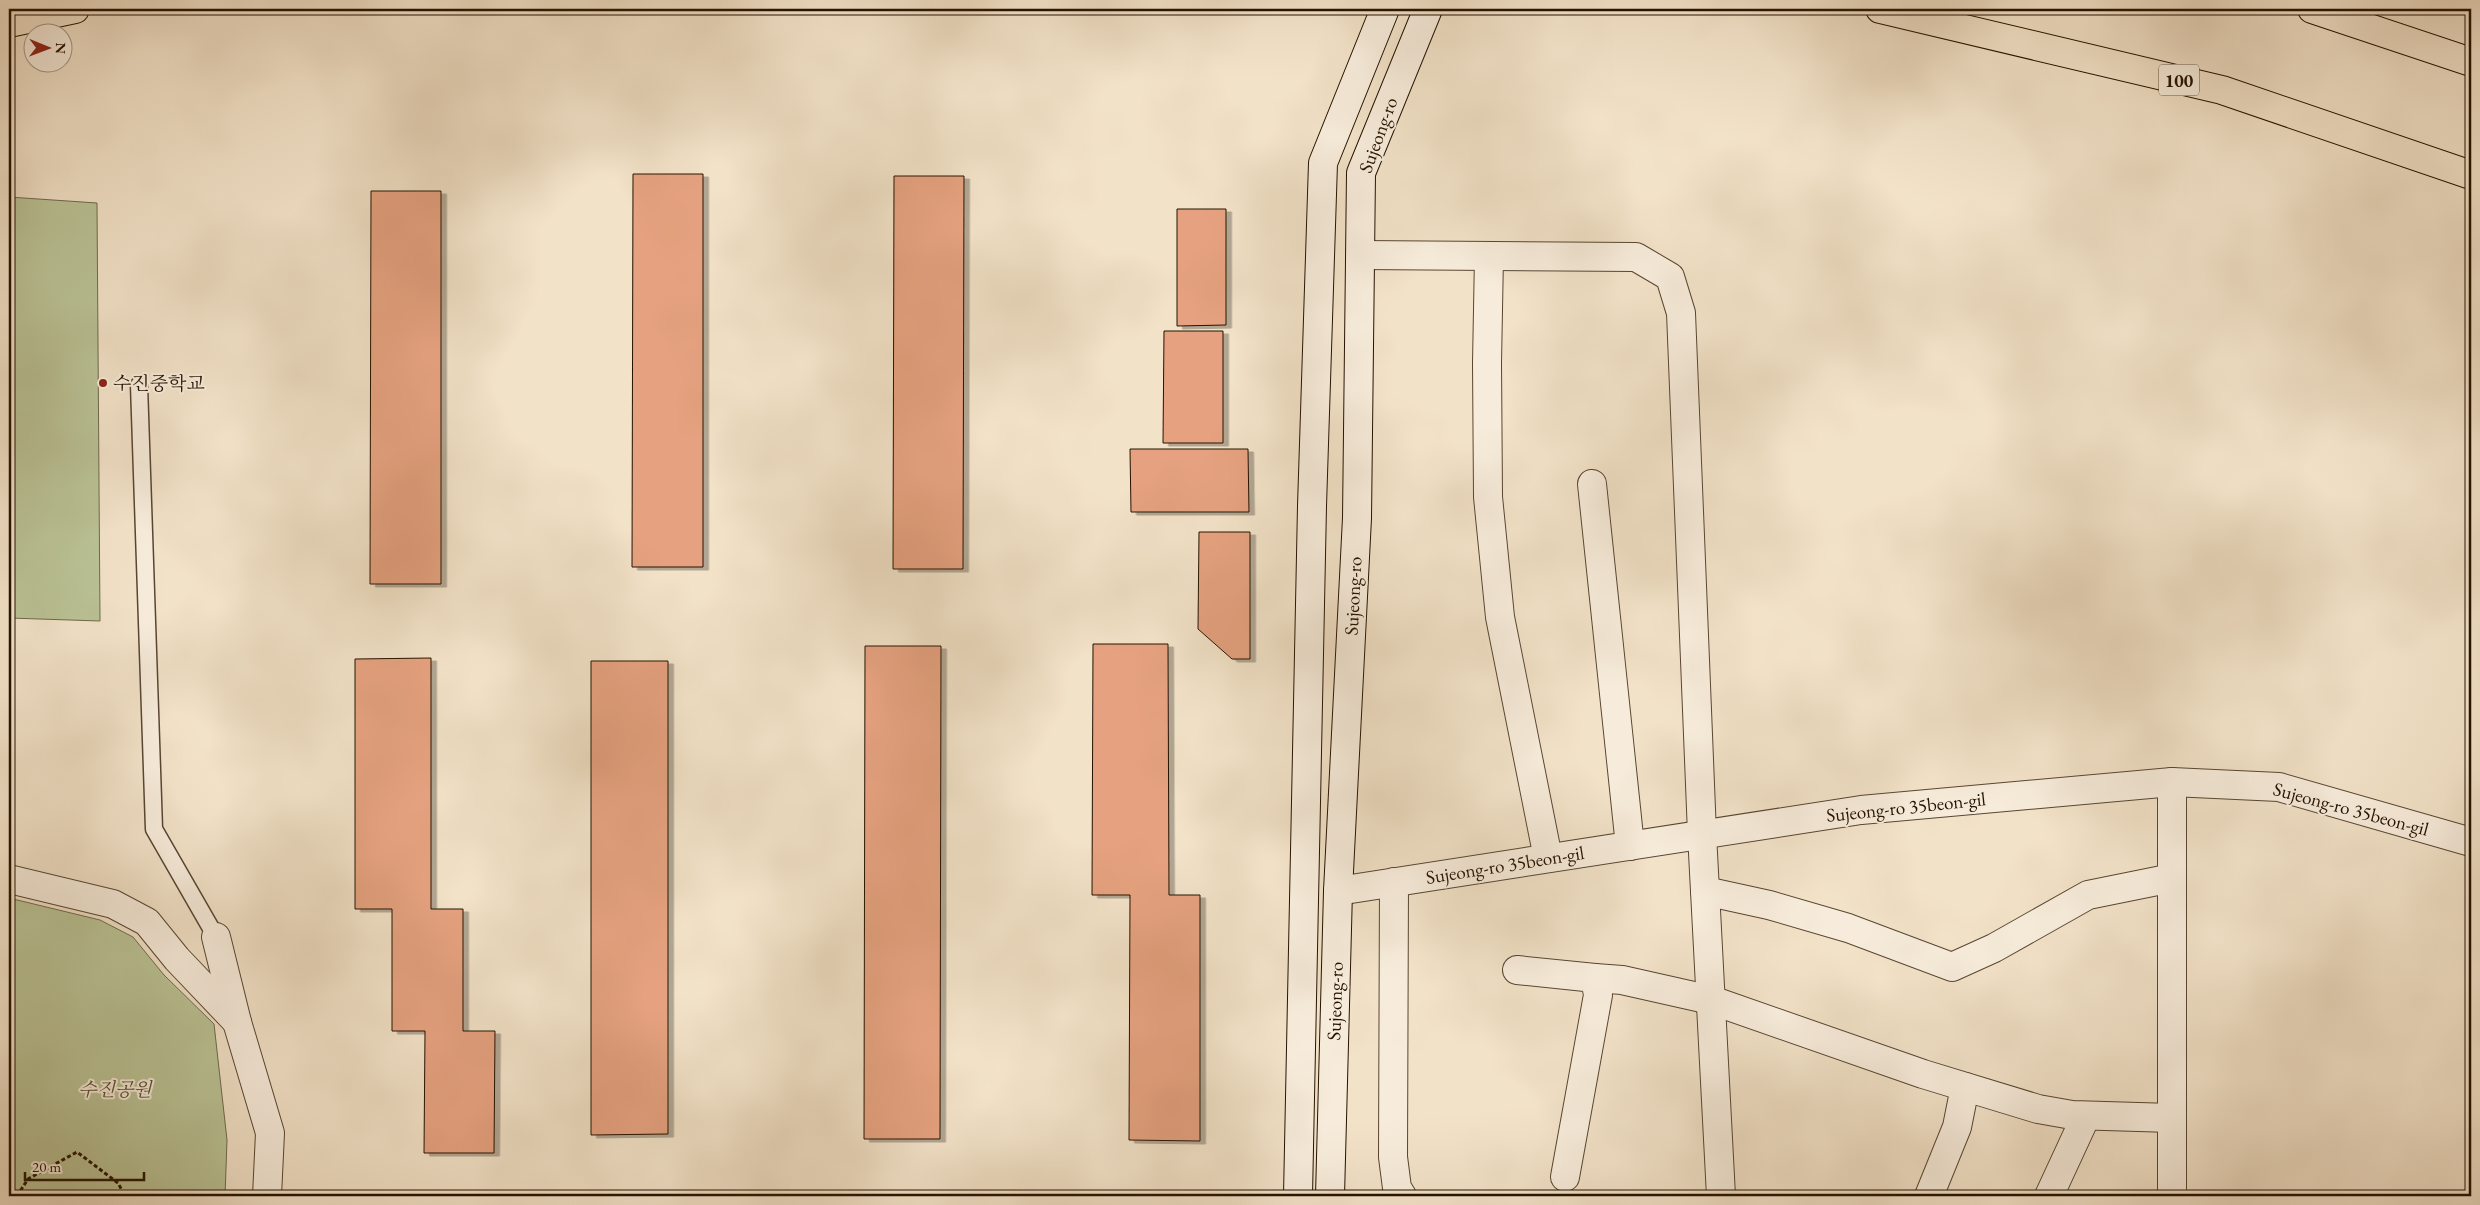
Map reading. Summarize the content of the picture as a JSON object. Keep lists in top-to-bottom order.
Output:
{
  "streets": {
    "highway": ["100"],
    "street": ["Sujeong-ro", "Sujeong-ro 35beon-gil"]
  },
  "crossings": [
    ["Sujeong-ro", "Sujeong-ro 35beon-gil"]
  ],
  "parks": ["수진공원"],
  "places": ["수진중학교"],
  "scale_bar": "20 m",
  "north": "right"
}
